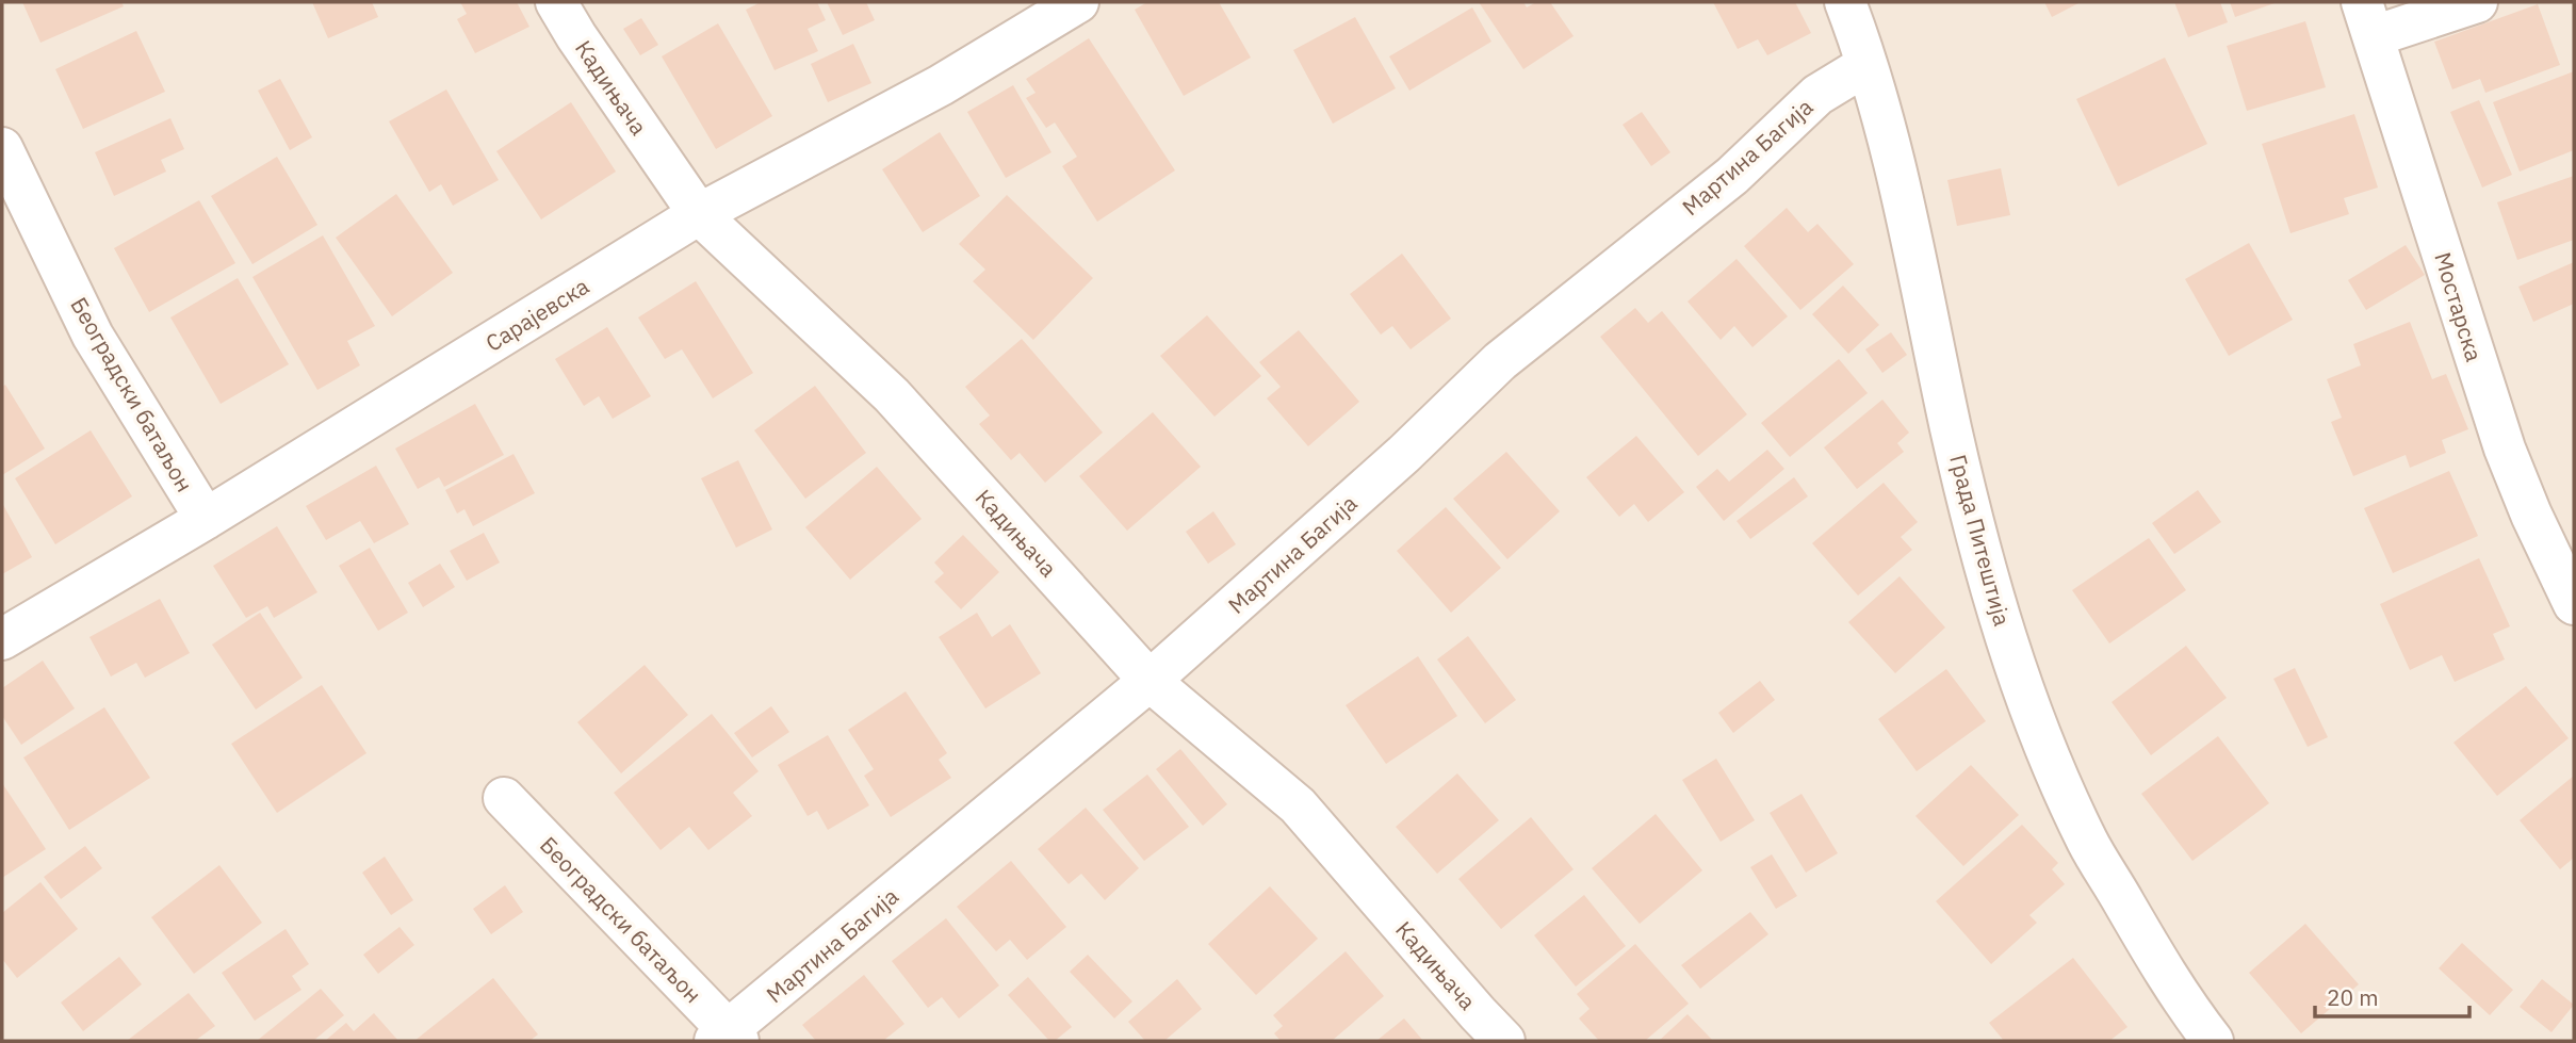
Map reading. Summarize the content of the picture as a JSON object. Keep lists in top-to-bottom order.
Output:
{
  "streets": {
    "street": [
      "Кадињача",
      "Мартина Багија",
      "Мостарска",
      "Сарајевска",
      "Београдски батаљон",
      "Града Питештија"
    ]
  },
  "crossings": [
    ["Кадињача", "Мартина Багија"],
    ["Кадињача", "Сарајевска"],
    ["Мартина Багија", "Београдски батаљон"],
    ["Мартина Багија", "Града Питештија"],
    ["Сарајевска", "Београдски батаљон"]
  ],
  "scale_bar": "20 m"
}
